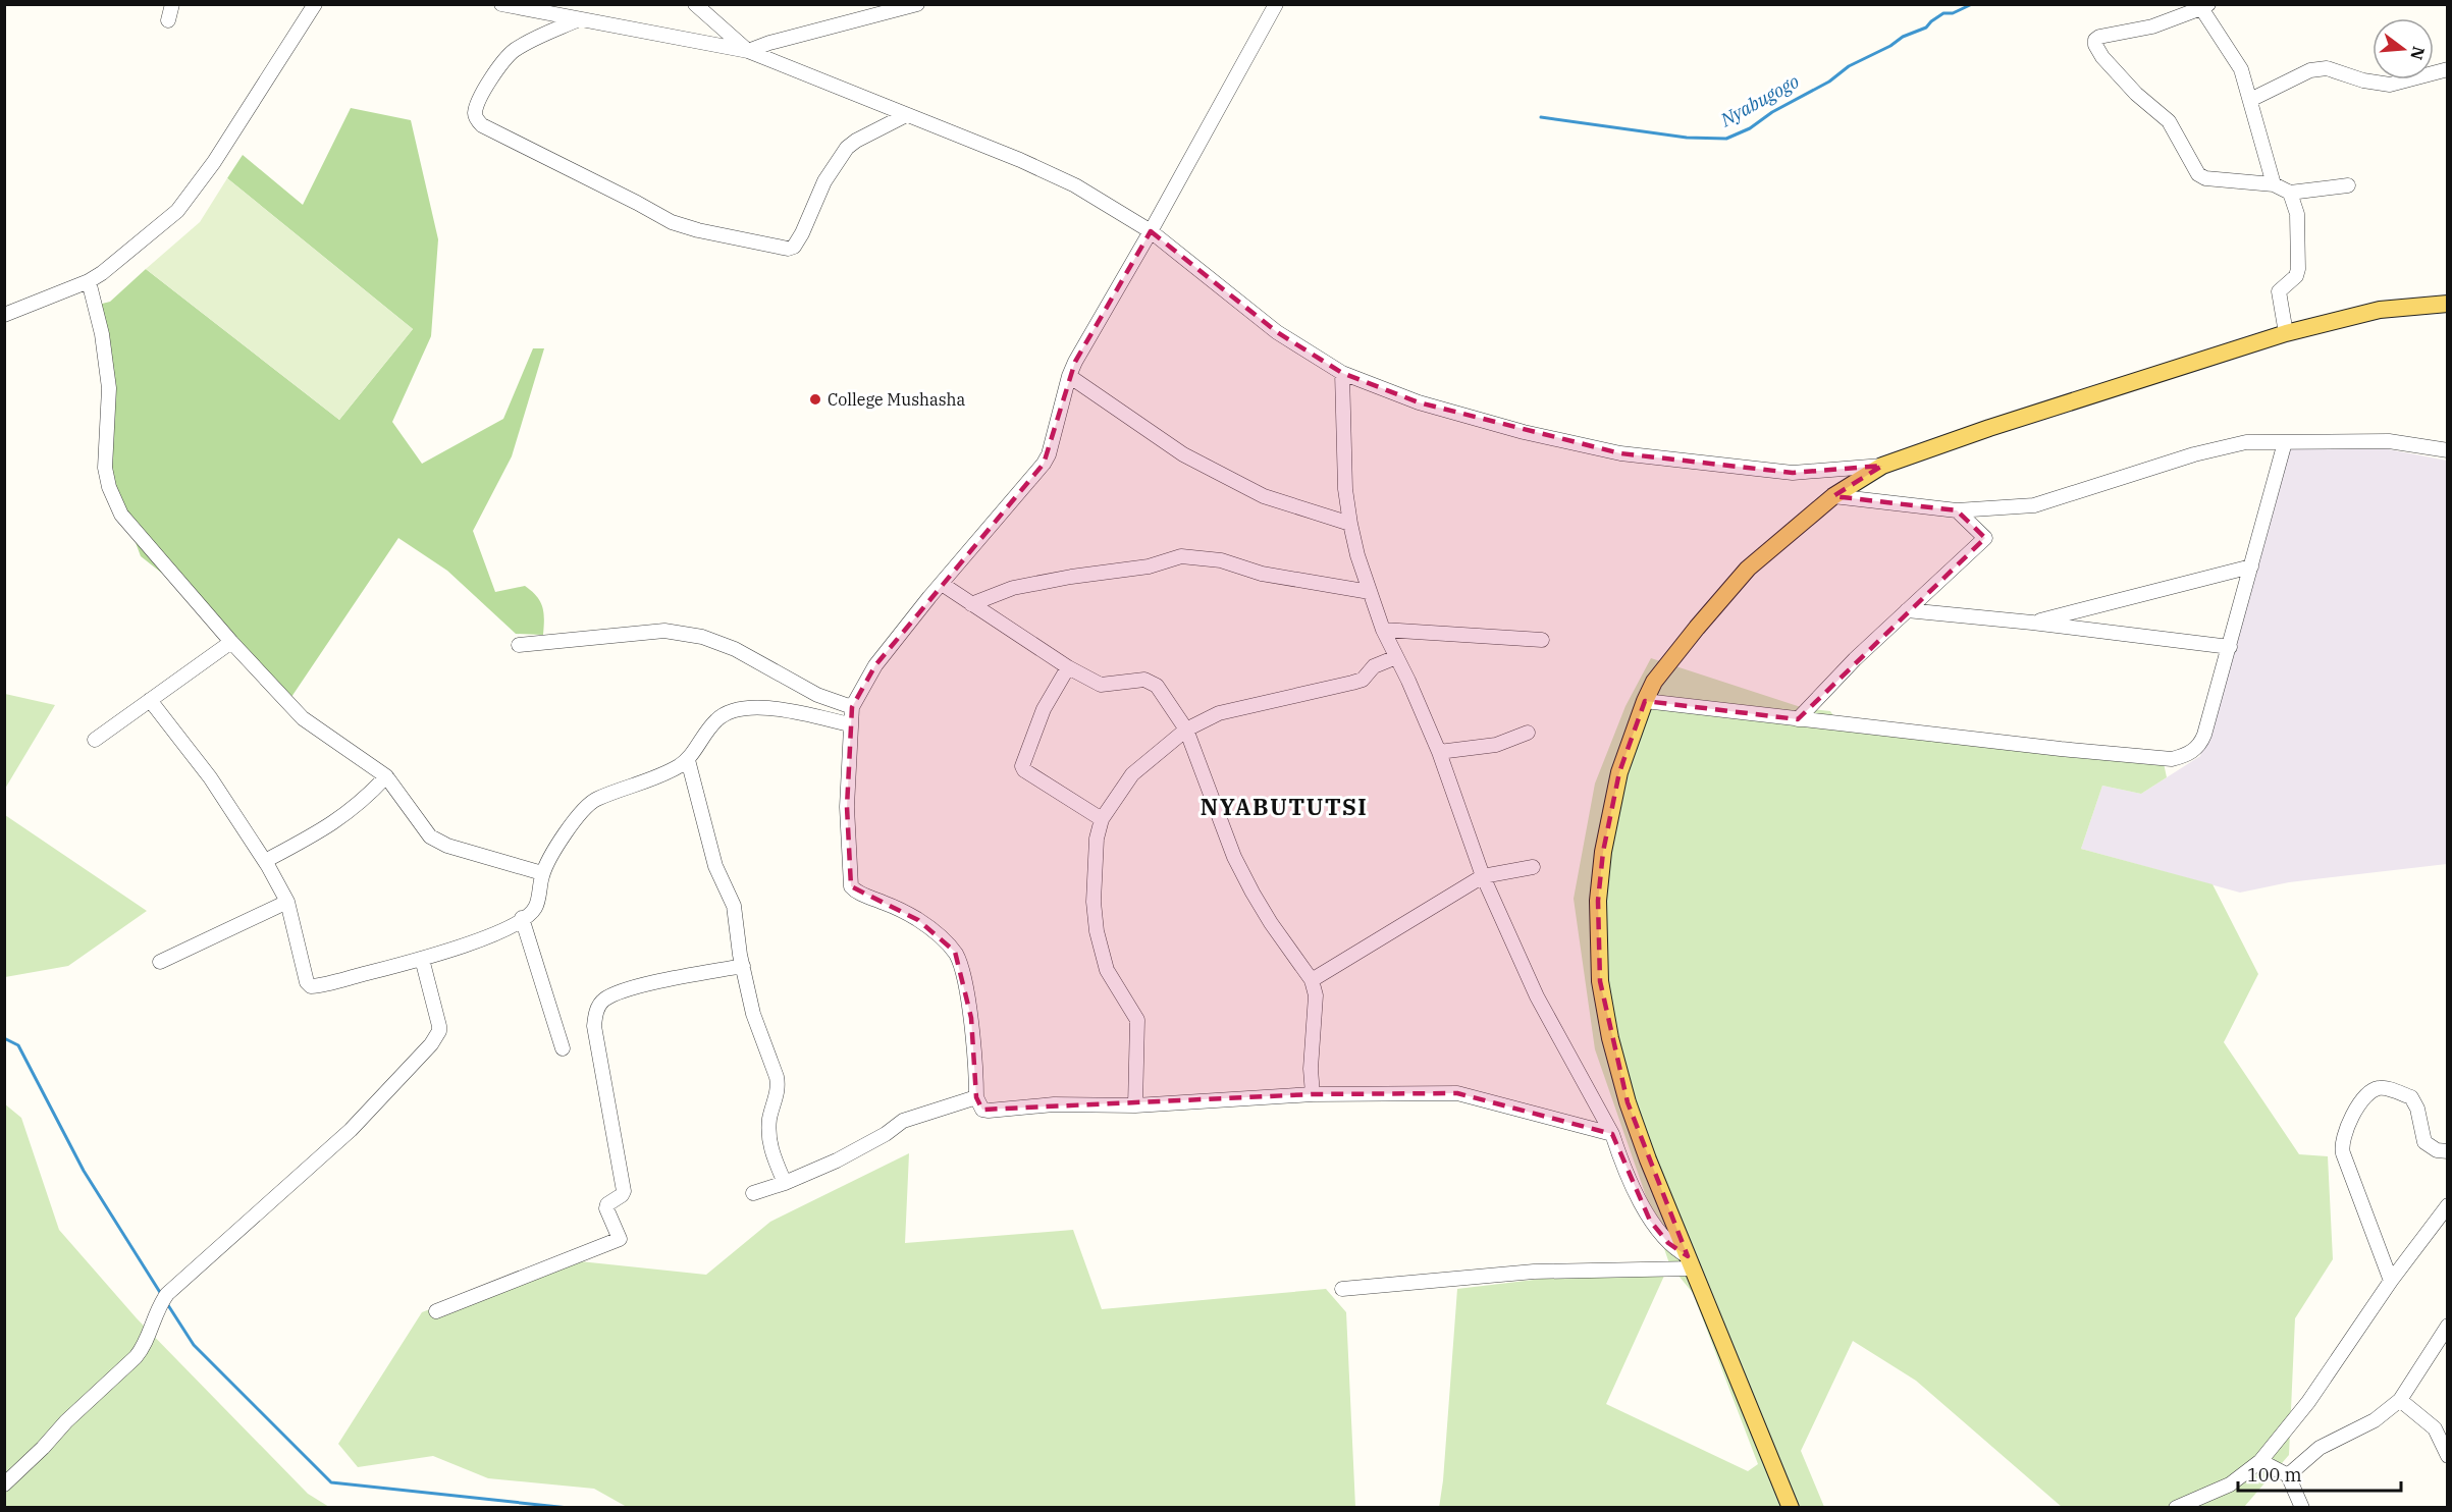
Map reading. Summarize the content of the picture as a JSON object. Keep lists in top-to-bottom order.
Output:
{
  "districts": ["NYABUTUTSI"],
  "water": ["Nyabugogo"],
  "places": ["College Mushasha"],
  "scale_bar": "100 m",
  "north": "right"
}
